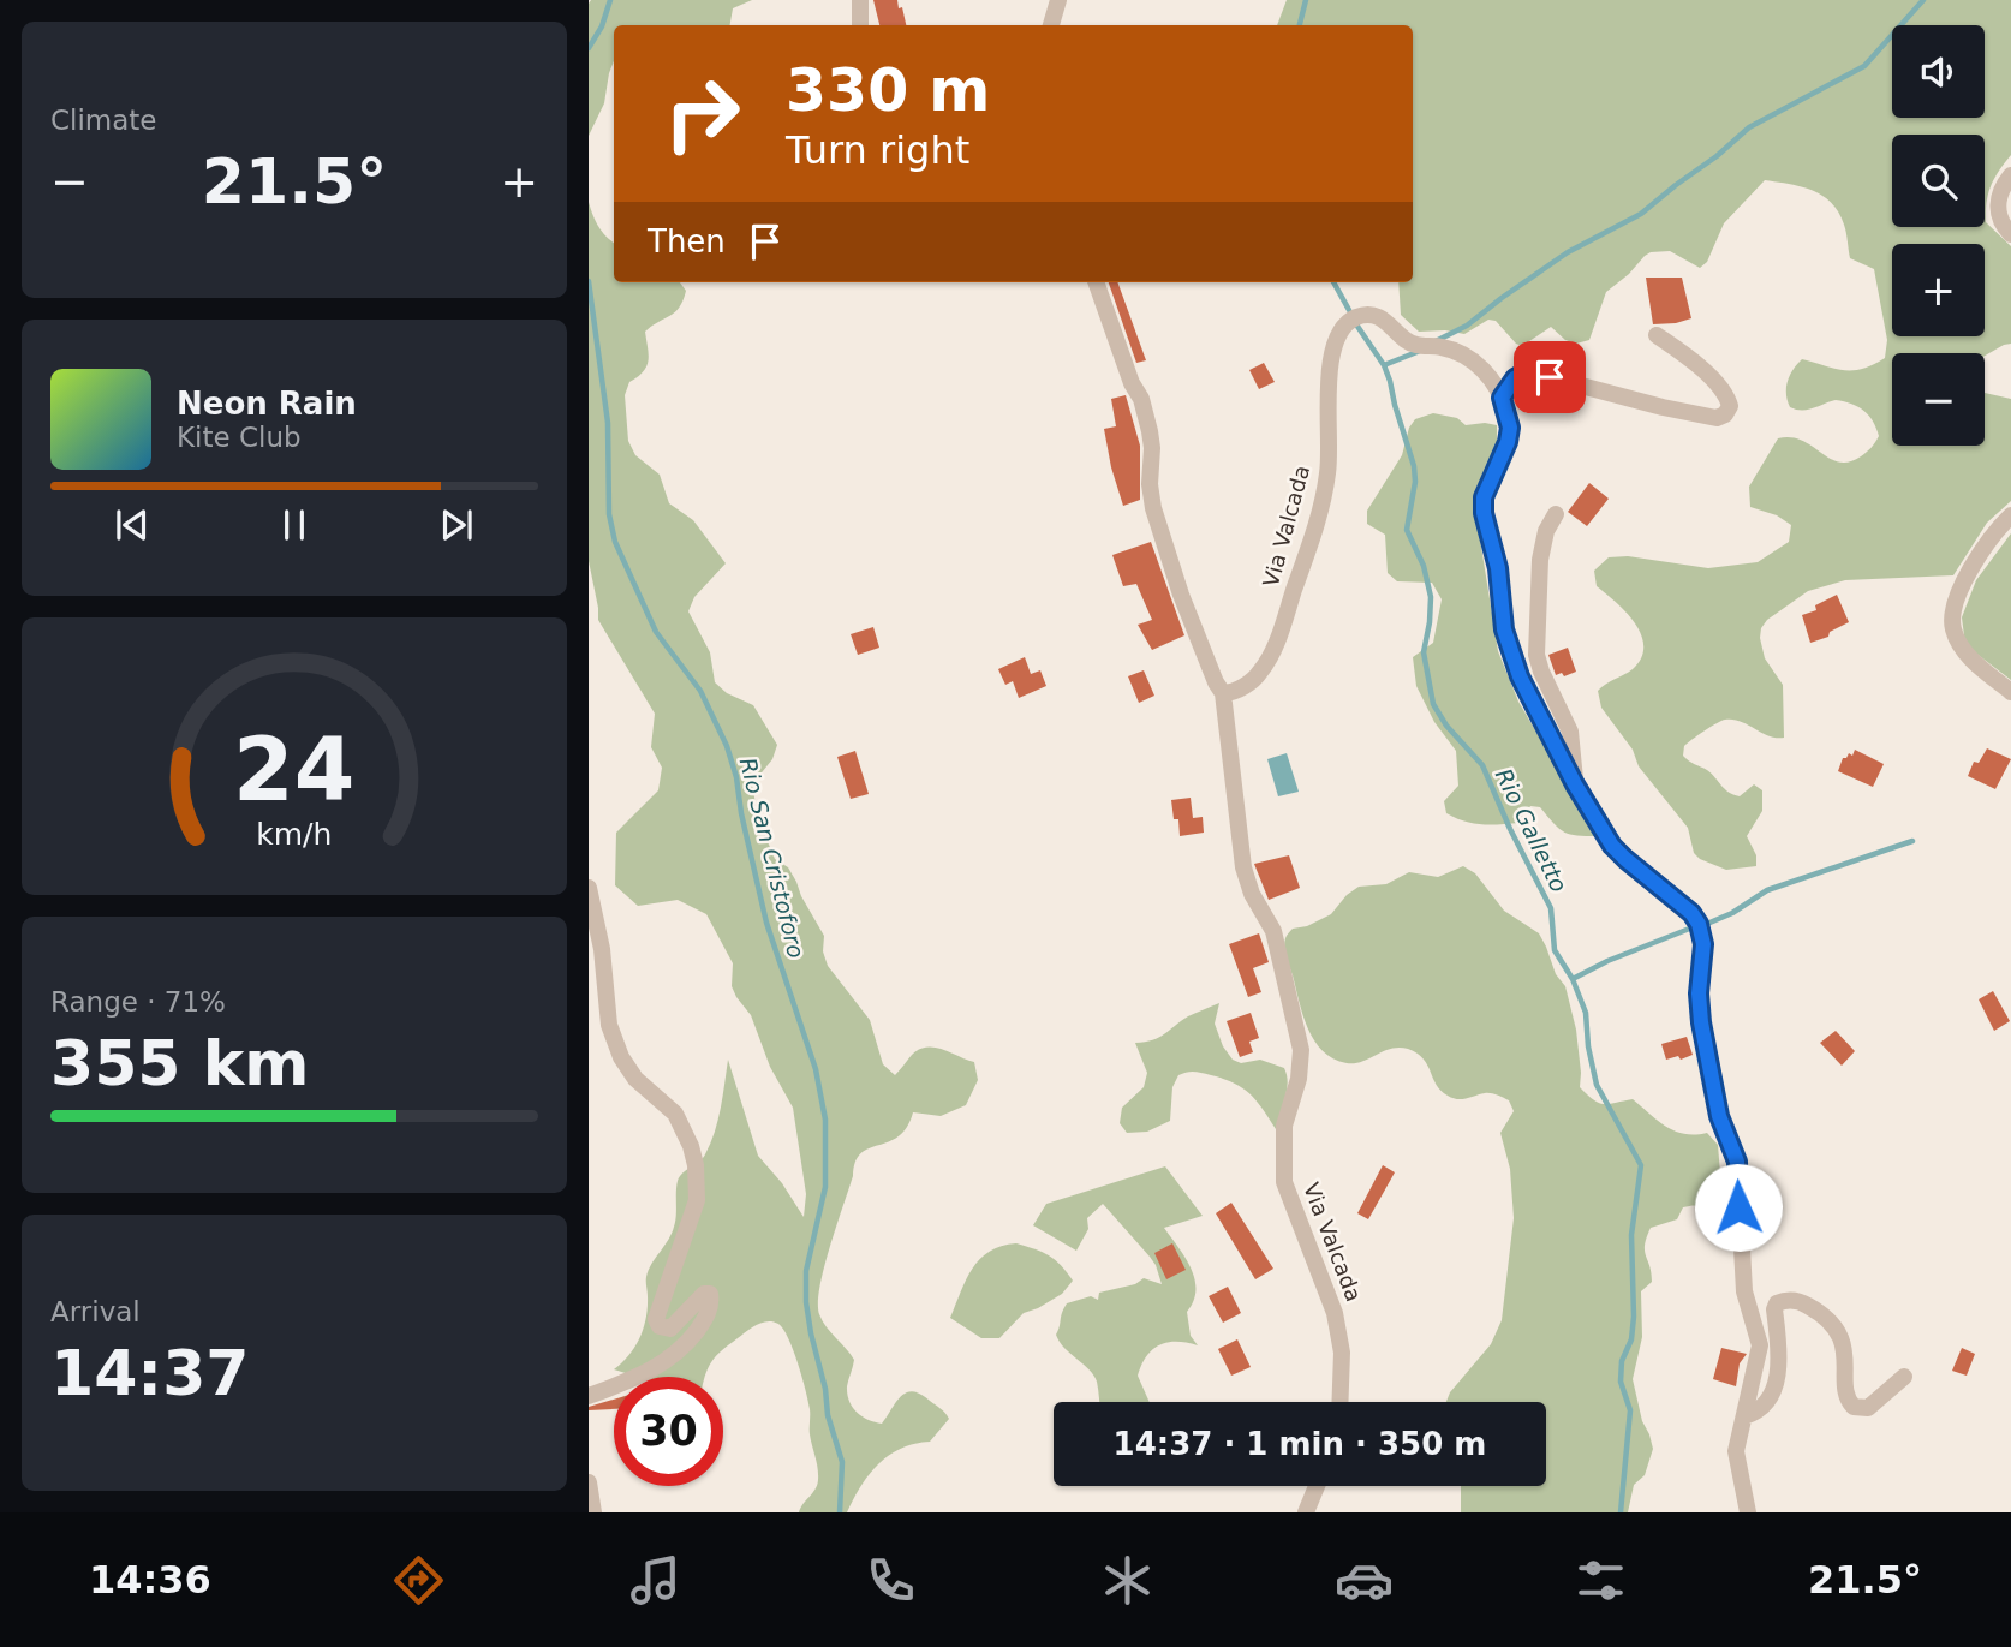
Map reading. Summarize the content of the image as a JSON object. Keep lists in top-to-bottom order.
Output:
{
  "streets": {
    "street": ["Via Valcada"]
  },
  "water": ["Rio Galletto", "Rio San Cristoforo"],
  "page": {
    "tile": [
      "Climate",
      ["Range · 71%", "355 km"],
      ["Arrival", "14:37"]
    ],
    "map_buttons": ["+", "−"],
    "turn": ["330 m", "Turn right"],
    "heat": ["−", "21.5°", "+"],
    "then": "Then",
    "song": ["Neon Rain", "Kite Club"],
    "limit": "30",
    "trip": "14:37 · 1 min · 350 m",
    "tabs": ["14:36", "21.5°"],
    "gauge": ["24", "km/h"]
  }
}
